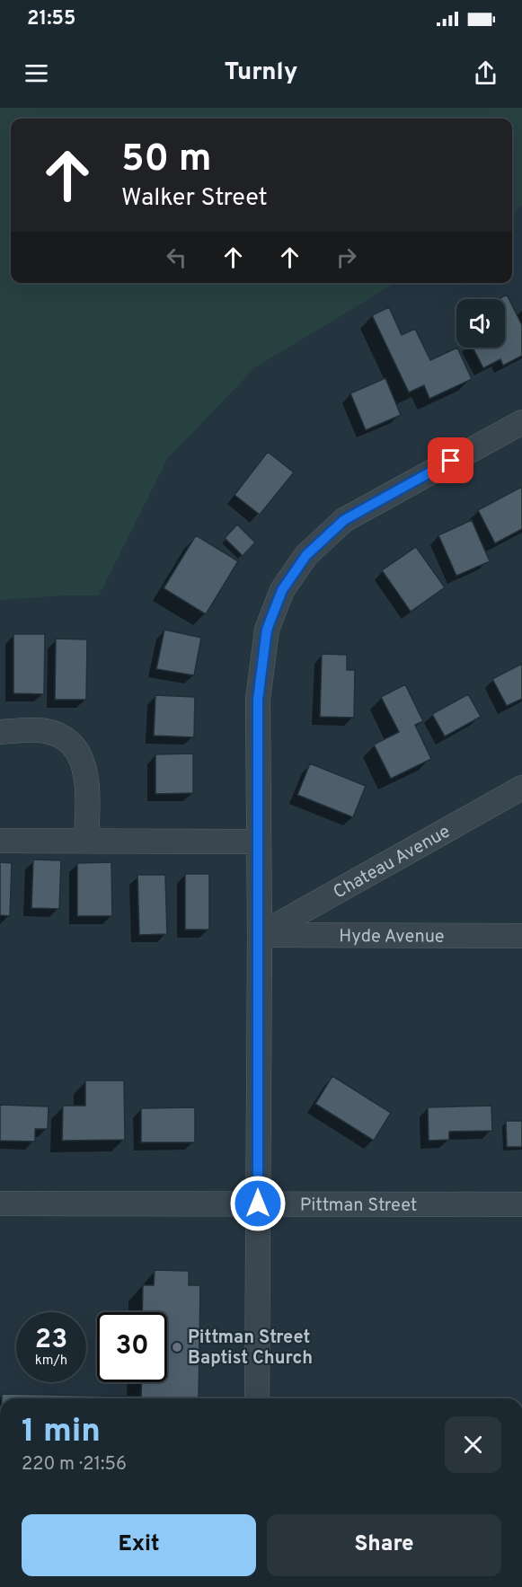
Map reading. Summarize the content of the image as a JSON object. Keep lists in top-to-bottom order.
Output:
{
  "streets": {
    "street": ["Chateau Avenue", "Hyde Avenue", "Pittman Street"]
  },
  "crossings": [
    ["Chateau Avenue", "Hyde Avenue"]
  ],
  "places": ["Pittman Street Baptist Church"],
  "page": {
    "status": "21:55",
    "header": "Turnly",
    "turn": ["50 m", "Walker Street"],
    "speed": "23 km/h",
    "limit": "30",
    "heading": ["1 min", "220 m · 21:56"],
    "buttons": ["Exit", "Share"]
  }
}
